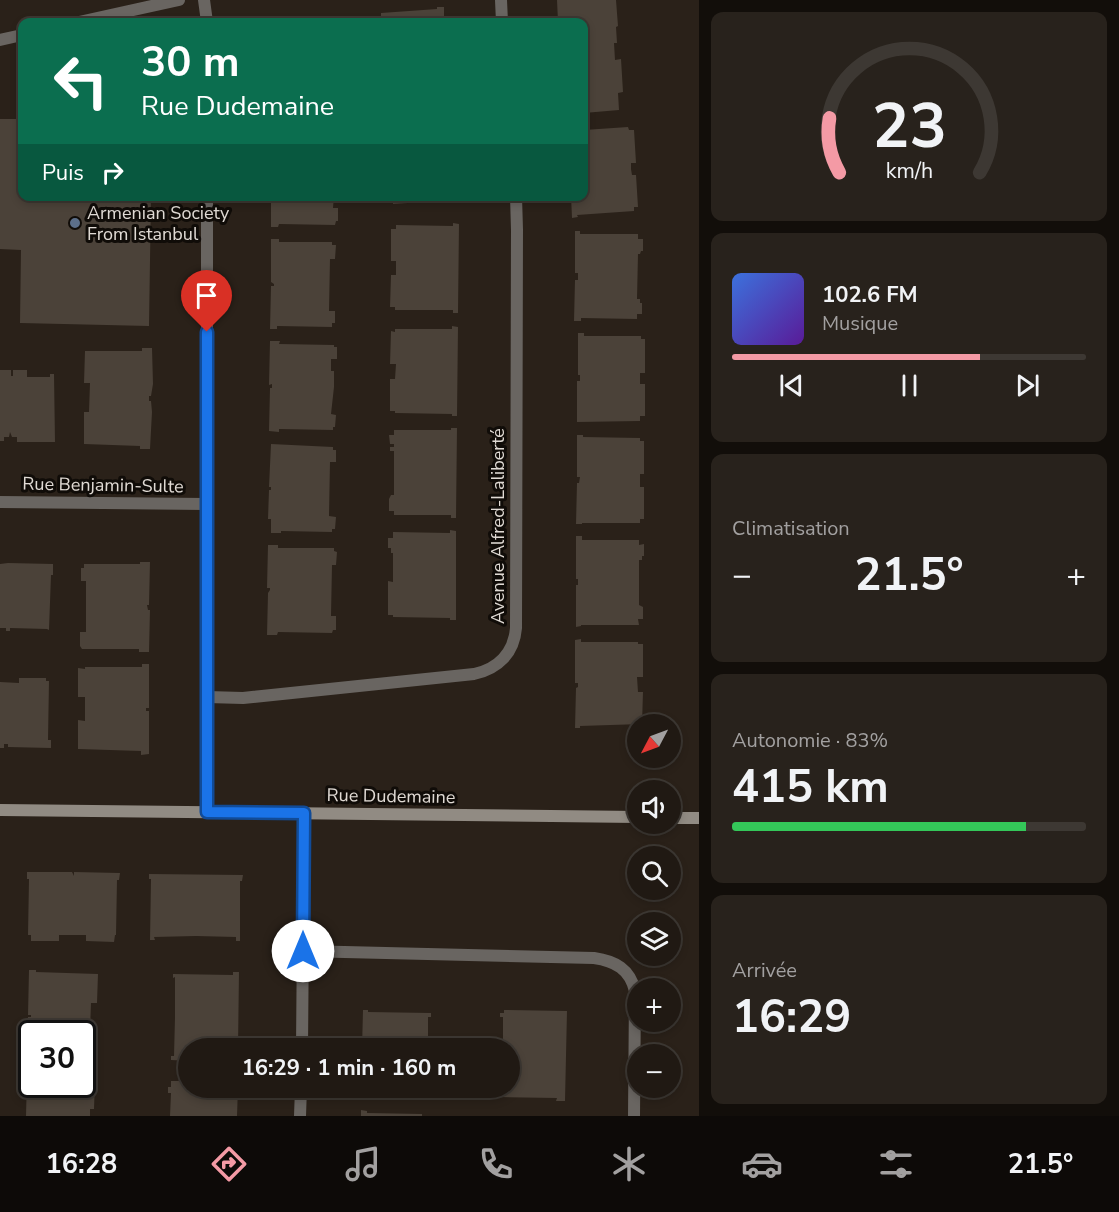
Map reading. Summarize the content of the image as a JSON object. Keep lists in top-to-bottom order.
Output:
{
  "streets": {
    "street": ["Rue Benjamin-Sulte", "Avenue Alfred-Laliberté", "Rue Dudemaine"]
  },
  "places": ["Armenian Society From Istanbul"],
  "north": "bottom left",
  "page": {
    "turn": ["30 m", "Rue Dudemaine"],
    "then": "Puis",
    "song": ["102.6 FM", "Musique"],
    "tile": [
      "Climatisation",
      ["Autonomie · 83%", "415 km"],
      ["Arrivée", "16:29"]
    ],
    "heat": ["−", "21.5°", "+"],
    "map_buttons": ["+", "−"],
    "limit": "30",
    "trip": "16:29 · 1 min · 160 m",
    "tabs": ["16:28", "21.5°"],
    "gauge": ["23", "km/h"]
  }
}
